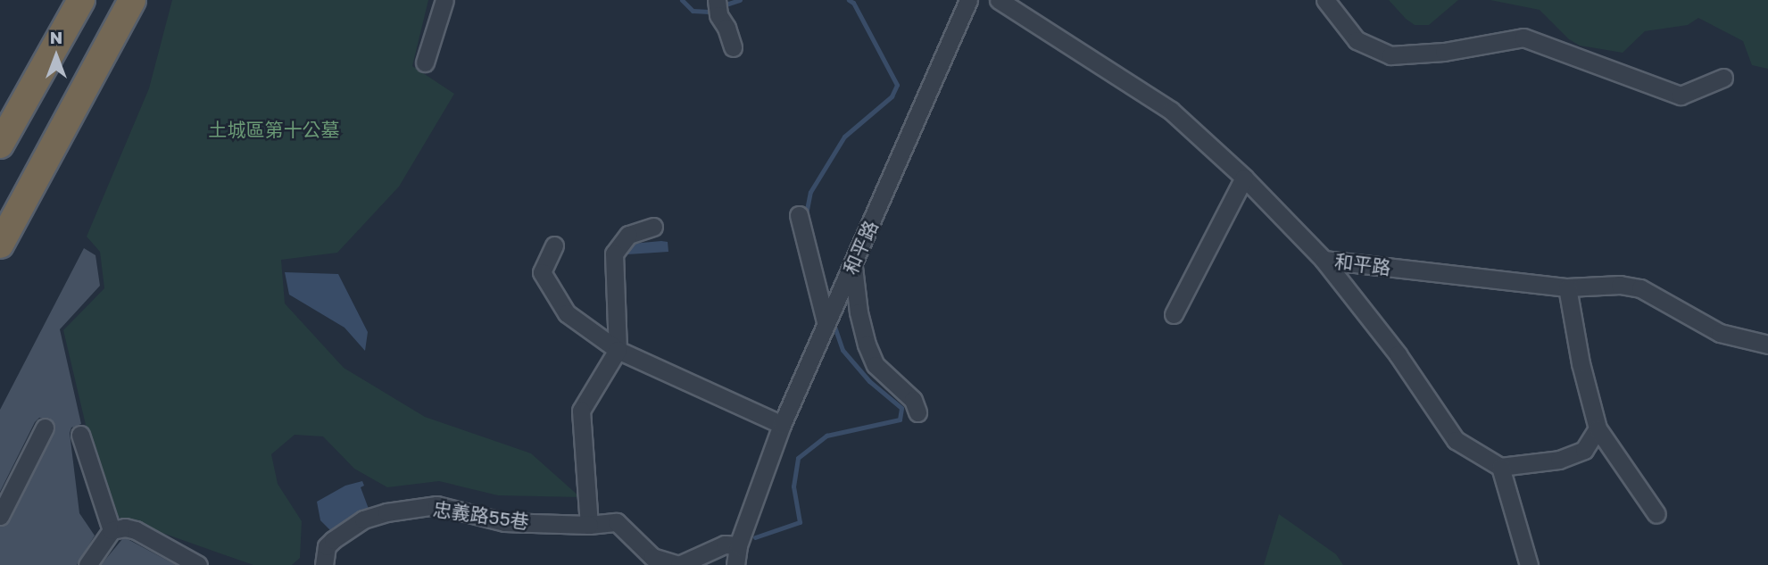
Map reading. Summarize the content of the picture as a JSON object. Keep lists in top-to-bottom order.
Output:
{
  "streets": {
    "street": ["和平路", "忠義路55巷"]
  },
  "crossings": [
    ["和平路", "忠義路55巷"]
  ],
  "parks": ["土城區第十公墓"],
  "north": "top"
}
